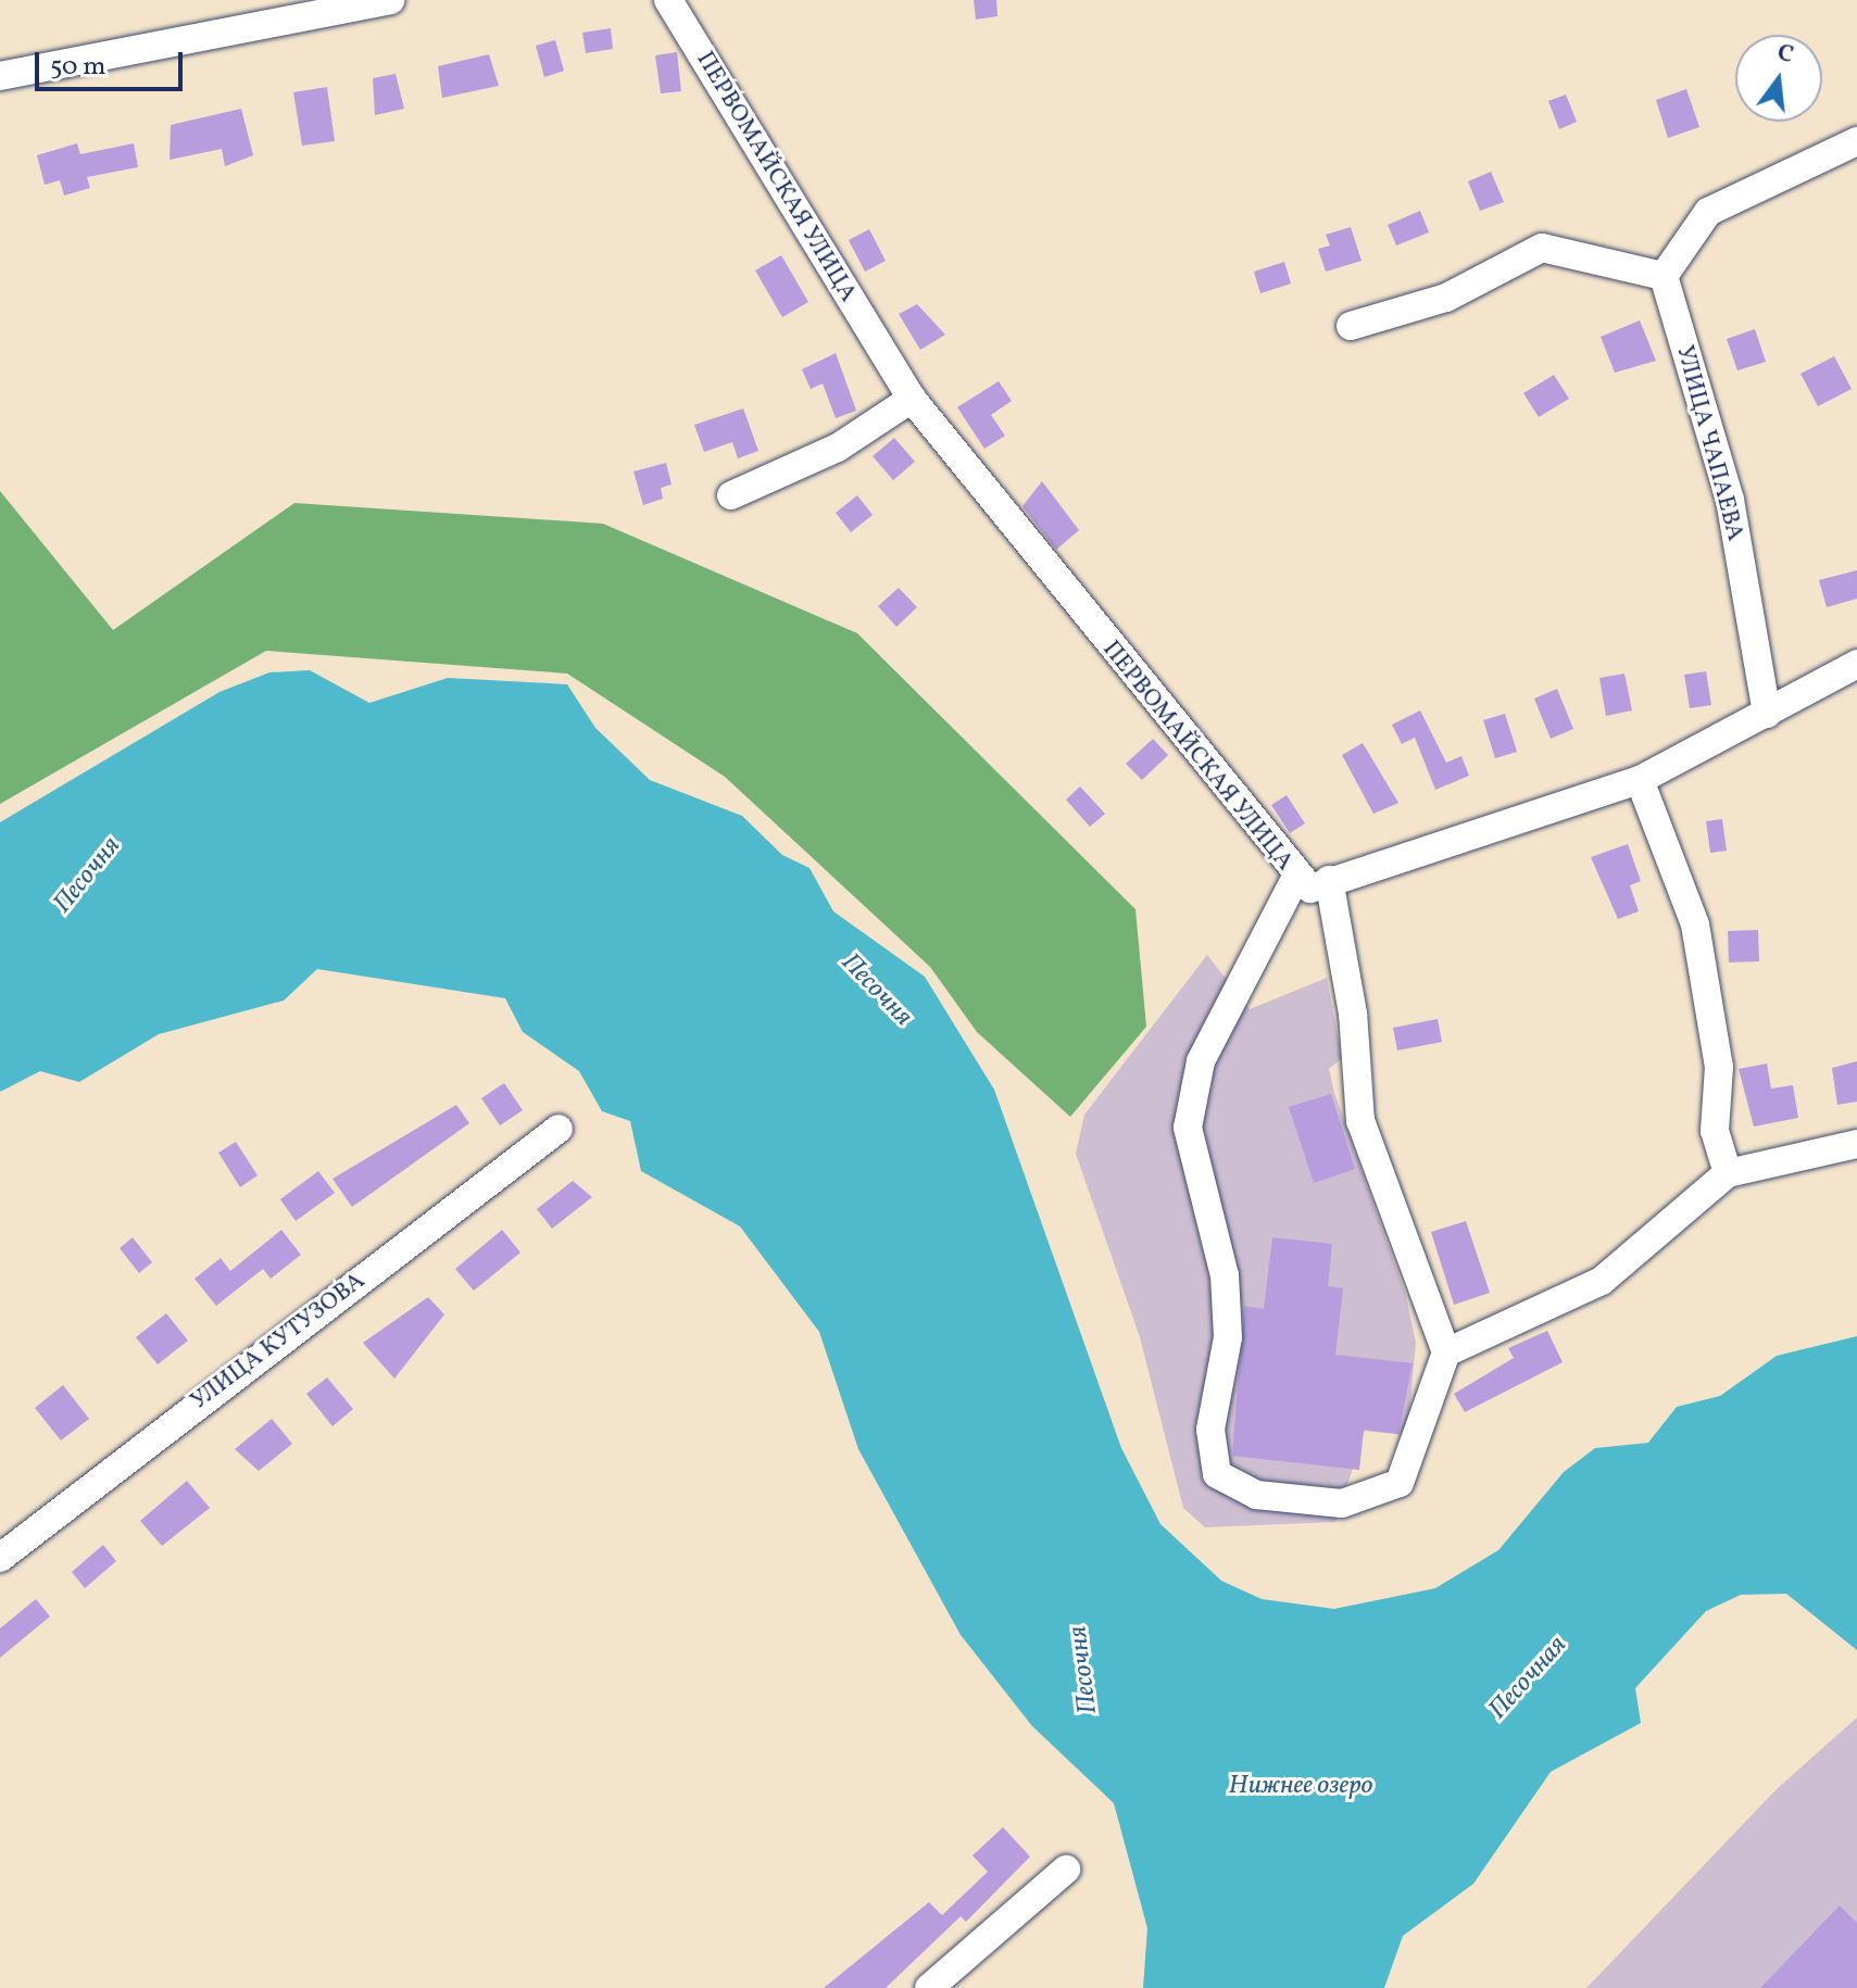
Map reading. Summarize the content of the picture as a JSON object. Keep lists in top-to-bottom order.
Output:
{
  "streets": {
    "street": ["ПЕРВОМАЙСКАЯ УЛИЦА", "УЛИЦА ЧАПАЕВА", "УЛИЦА КУТУЗОВА"]
  },
  "crossings": [
    ["ПЕРВОМАЙСКАЯ УЛИЦА", "УЛИЦА ЧАПАЕВА"]
  ],
  "water": ["Песочня", "Песочная", "Нижнее озеро"],
  "scale_bar": "50 m",
  "north": "top"
}
